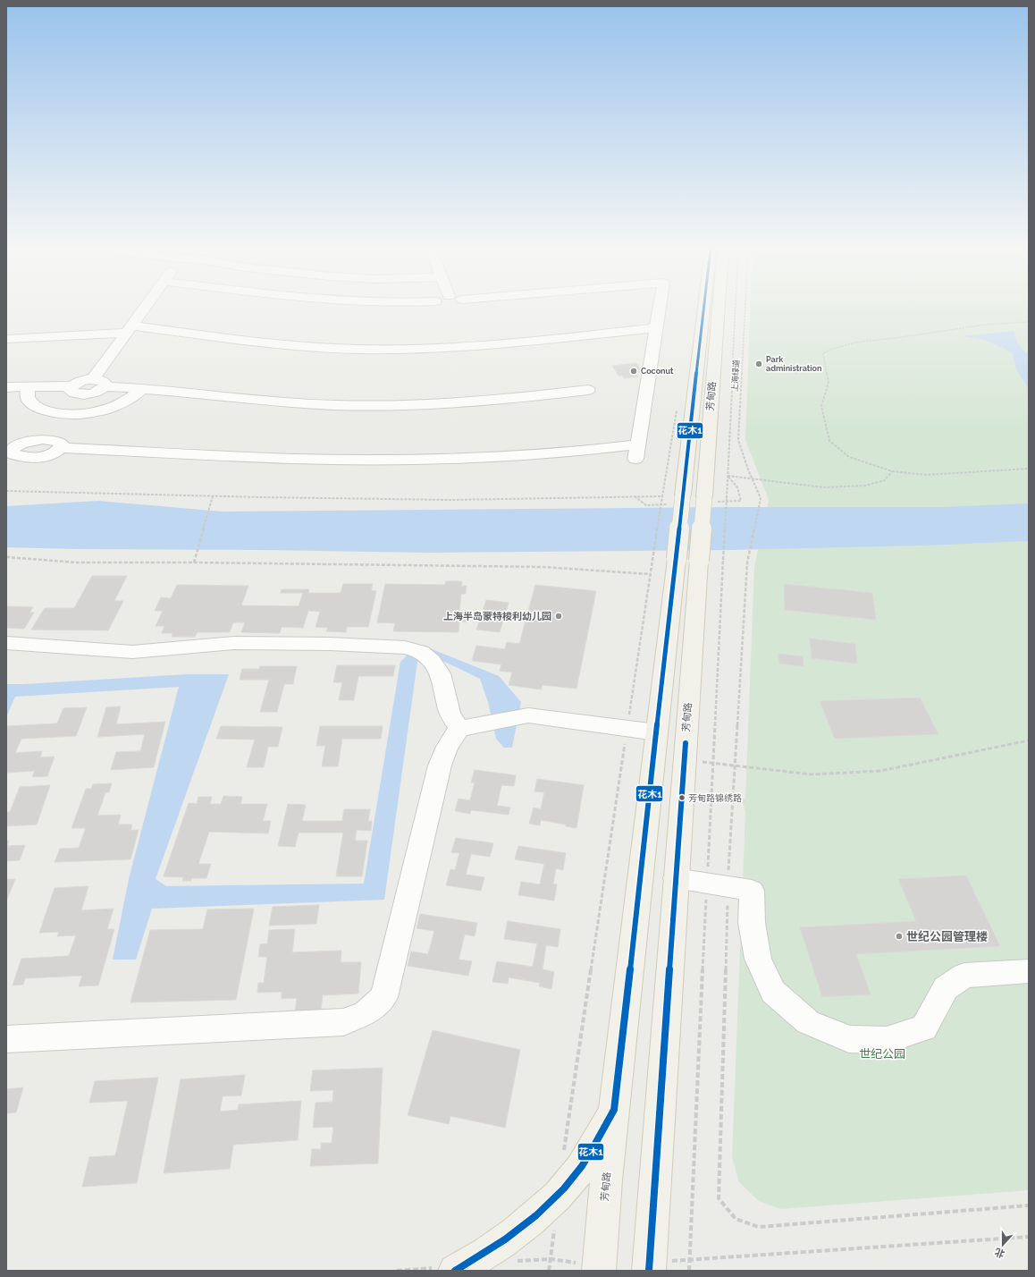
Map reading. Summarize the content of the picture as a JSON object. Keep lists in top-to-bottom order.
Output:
{
  "streets": {
    "main road": ["芳甸路"],
    "path": ["上海绿道"]
  },
  "parks": ["世纪公园"],
  "places": [
    "Park administration",
    "Coconut",
    "上海半岛蒙特梭利幼儿园",
    "芳甸路锦绣路",
    "世纪公园管理楼"
  ],
  "lines": ["transit line 花木1"],
  "north": "bottom"
}
